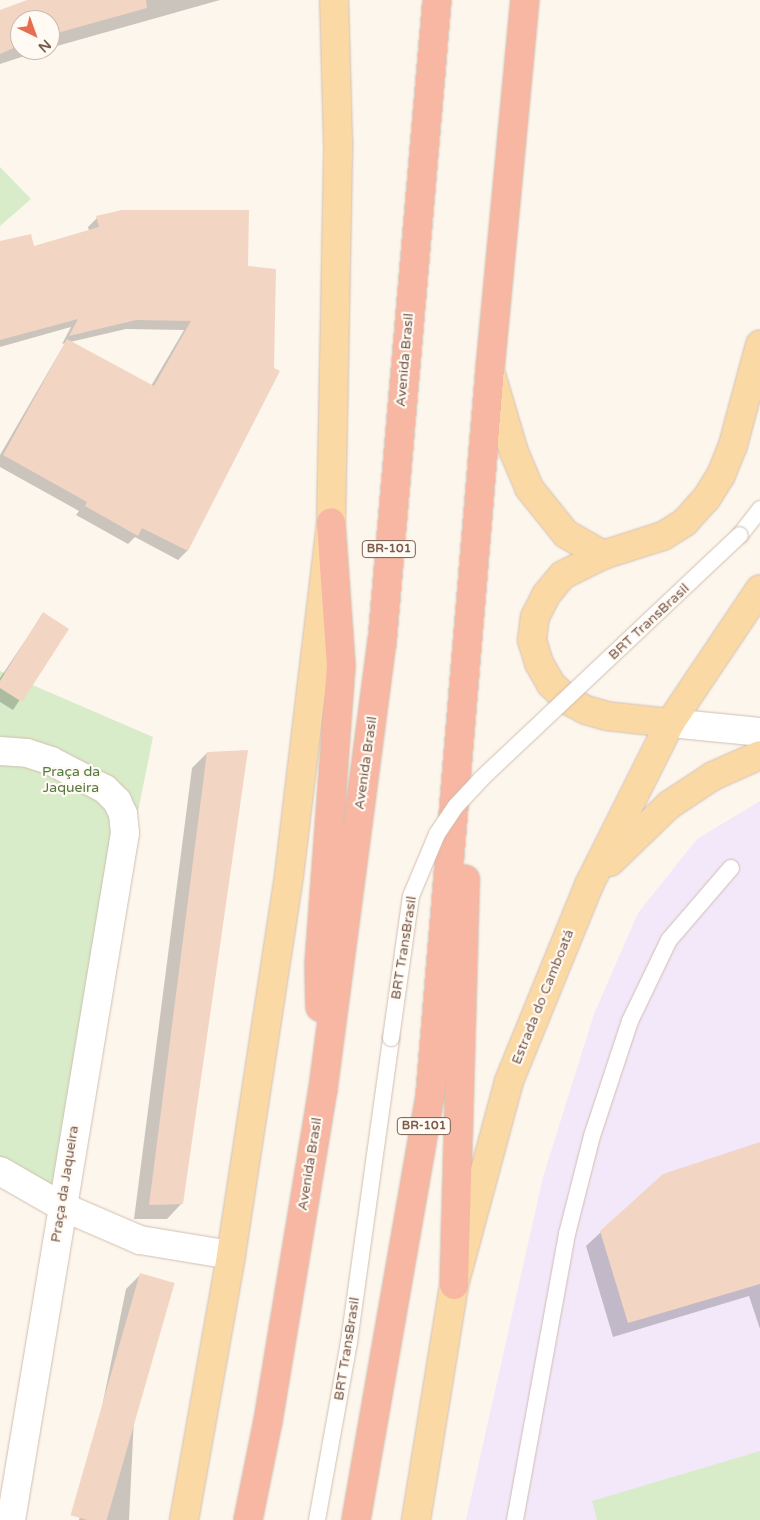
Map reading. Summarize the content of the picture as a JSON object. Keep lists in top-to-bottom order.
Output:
{
  "streets": {
    "highway": ["Avenida Brasil", "BR-101"],
    "main road": ["Estrada do Camboatá"],
    "street": ["Praça da Jaqueira"],
    "lane": ["BRT TransBrasil"]
  },
  "parks": ["Praça da Jaqueira"],
  "north": "bottom right"
}
